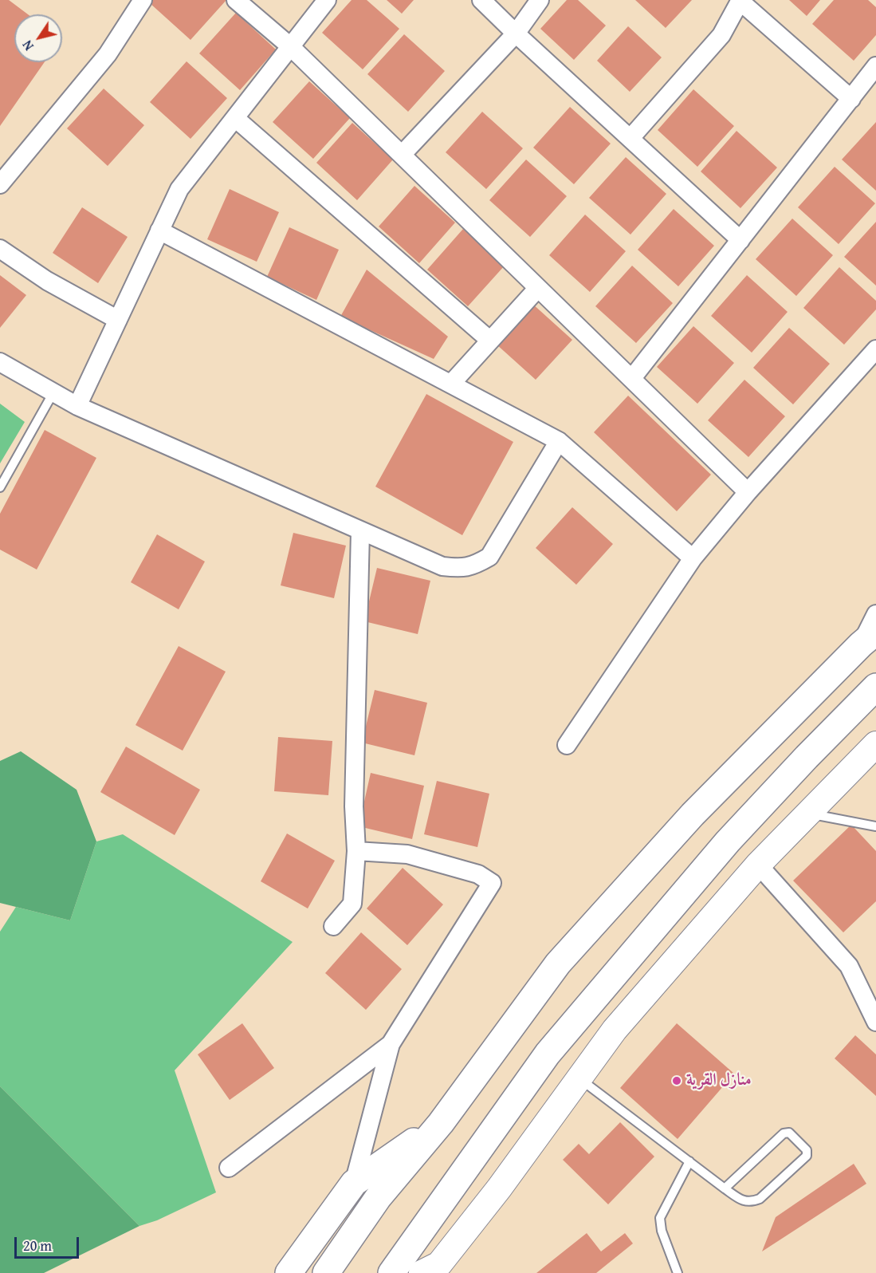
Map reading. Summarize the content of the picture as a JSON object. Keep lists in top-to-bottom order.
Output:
{
  "places": ["منازل القرية"],
  "scale_bar": "20 m",
  "north": "bottom left"
}
